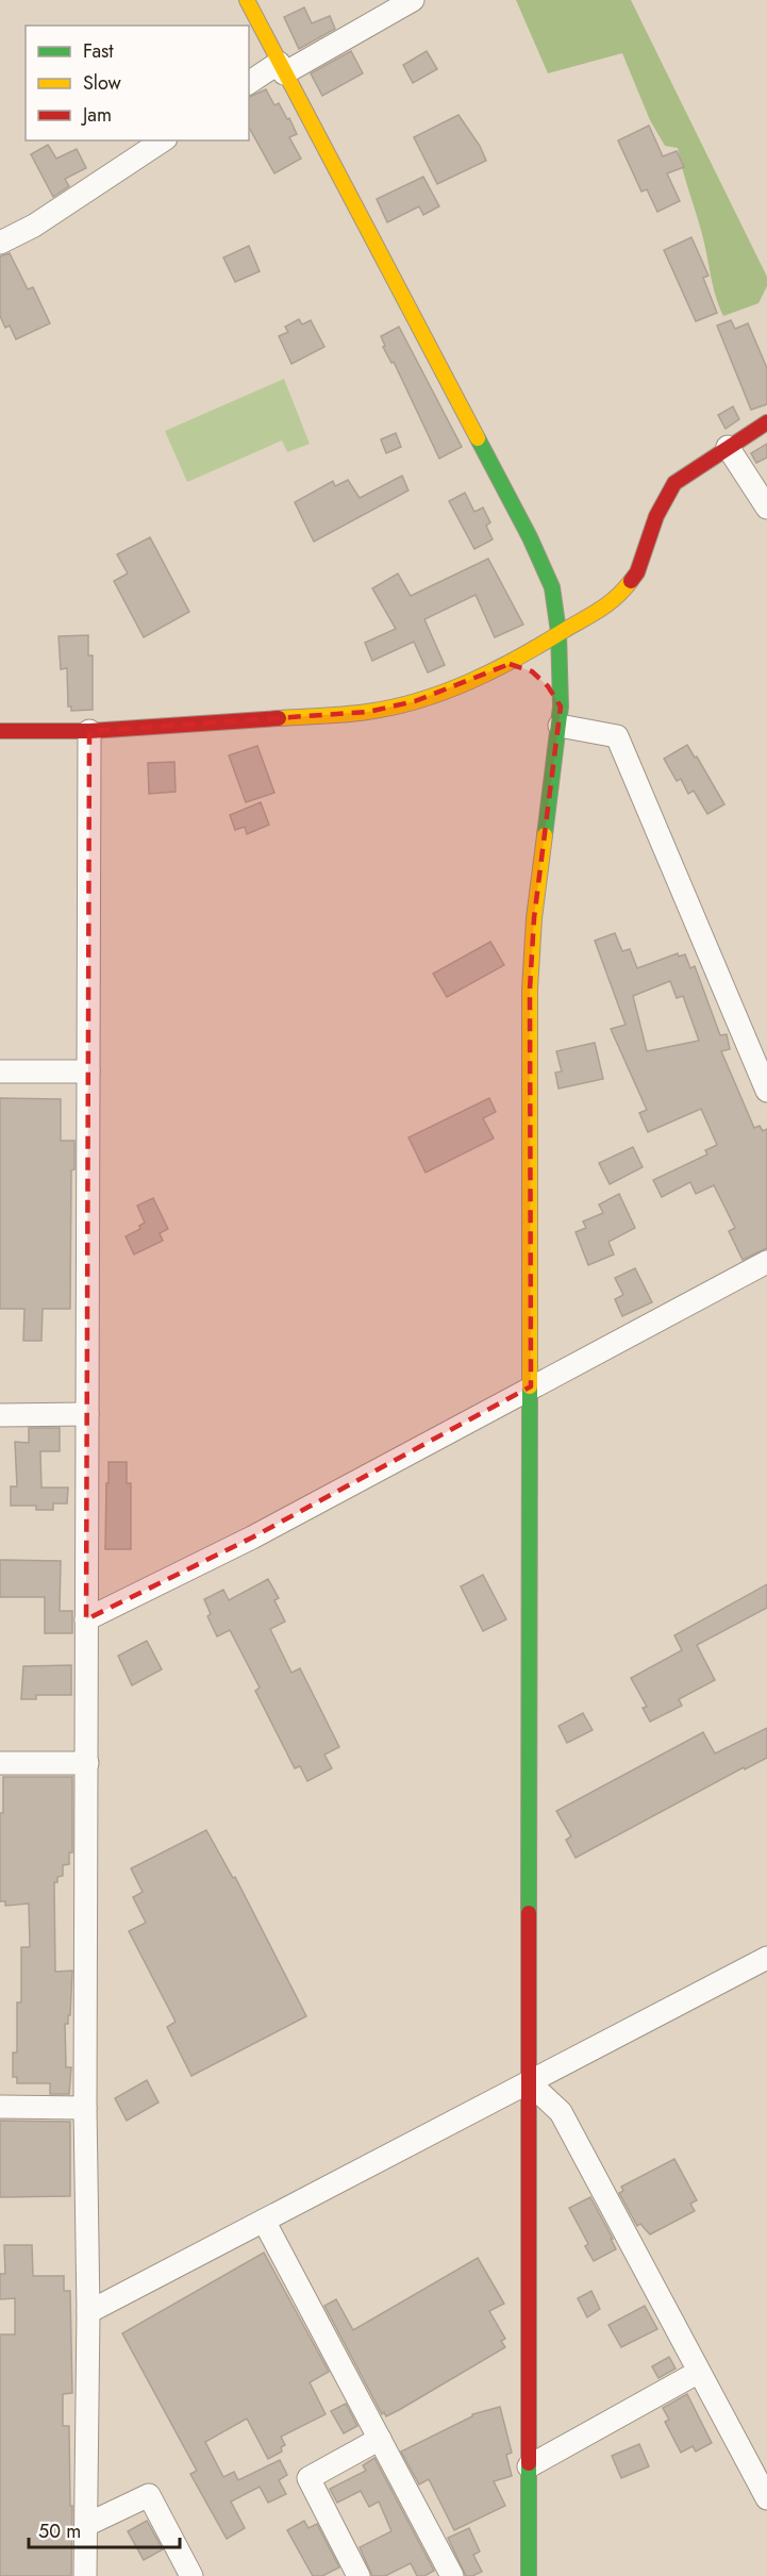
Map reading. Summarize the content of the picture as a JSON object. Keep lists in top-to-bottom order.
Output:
{
  "legend": ["Fast", "Slow", "Jam"],
  "scale_bar": "50 m"
}
